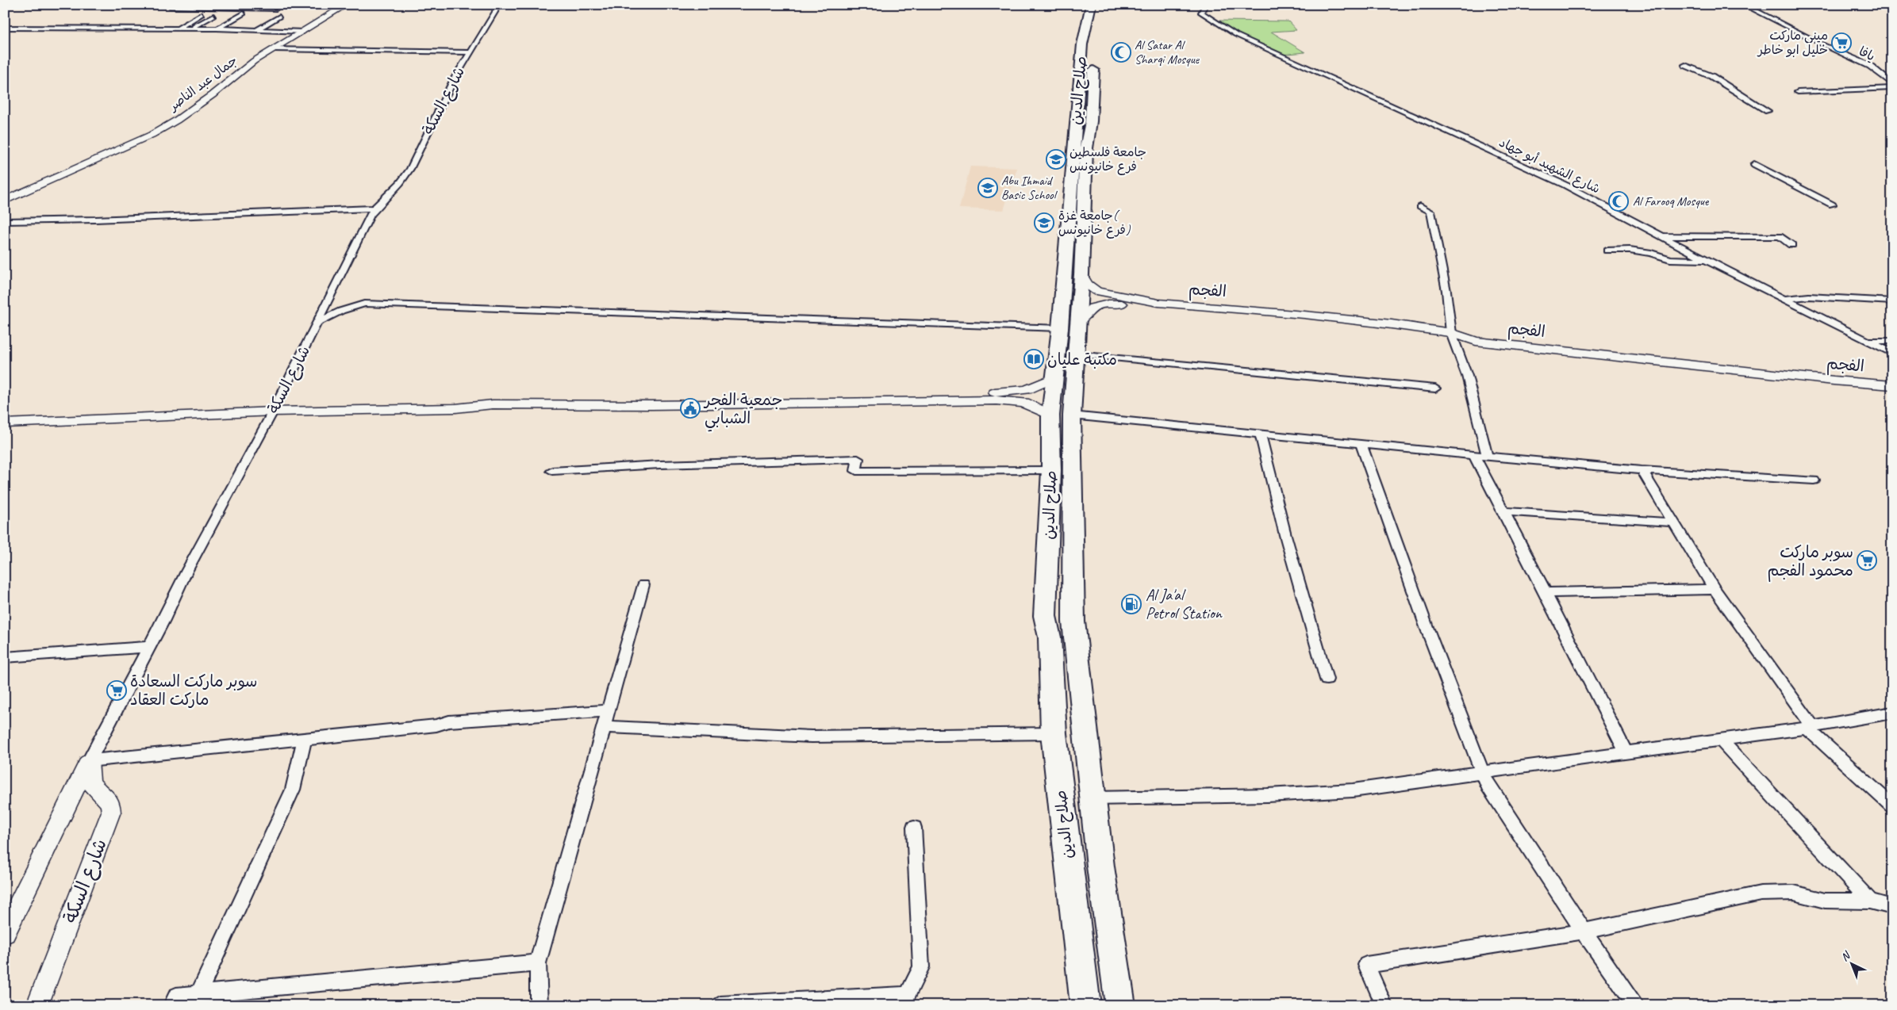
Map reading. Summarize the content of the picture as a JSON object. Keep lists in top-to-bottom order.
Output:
{
  "streets": {
    "highway": ["صلاح الدين"],
    "main road": ["جمال عبد الناصر", "شارع السكة", "الفجم"],
    "street": ["يافا", "شارع الشهيد أبو جهاد"]
  },
  "places": {
    "supermarket": ["ميني ماركت خليل ابو خاطر", "سوبر ماركت محمود الفجم", "سوبر ماركت السعادة ماركت العقاد"],
    "mosque": ["Al Satar Al Sharqi Mosque", "Al Farooq Mosque"],
    "school or university": ["جامعة فلسطين فرع خانيونس", "Abu Ihmaid Basic School", "جامعة غزة( فرع خانيونس)"],
    "library": ["مكتبة عليان"],
    "public building": ["جمعية الفجر الشبابي"],
    "fuel station": ["Al Ja'al Petrol Station"]
  },
  "north": "top left"
}
